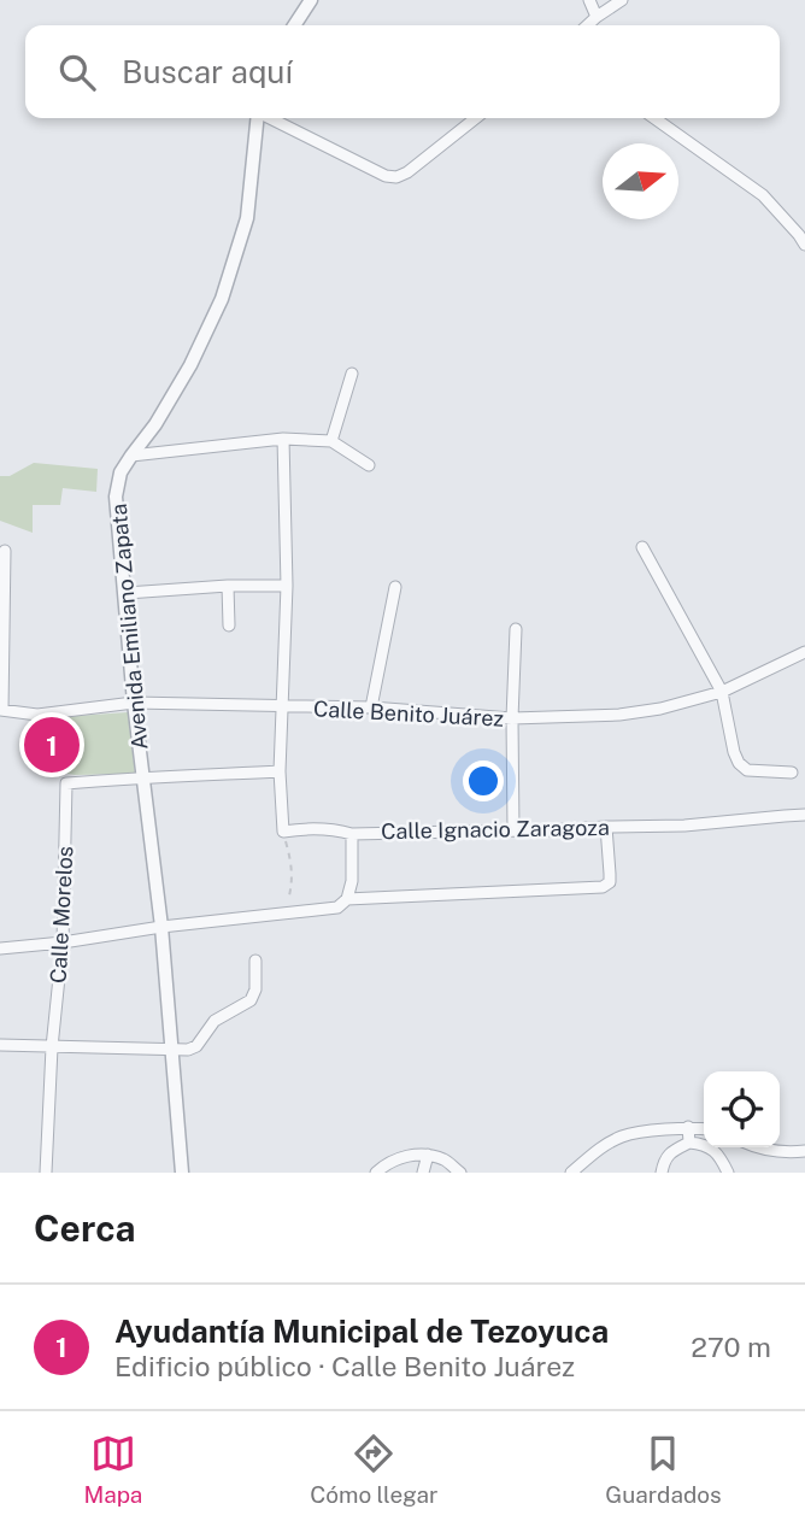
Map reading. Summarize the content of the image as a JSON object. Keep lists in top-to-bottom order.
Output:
{
  "streets": {
    "street": [
      "Avenida Emiliano Zapata",
      "Calle Benito Juárez",
      "Calle Ignacio Zaragoza",
      "Calle Morelos"
    ]
  },
  "crossings": [
    ["Avenida Emiliano Zapata", "Calle Benito Juárez"],
    ["Avenida Emiliano Zapata", "Calle Morelos"]
  ],
  "north": "right",
  "page": {
    "search": "Buscar aquí",
    "pins": "1",
    "heading": "Cerca",
    "list": [
      {
        "mark": "1",
        "name": "Ayudantía Municipal de Tezoyuca",
        "note": "Edificio público · Calle Benito Juárez",
        "value": "270 m"
      }
    ],
    "nav": ["Mapa", "Cómo llegar", "Guardados"]
  }
}
